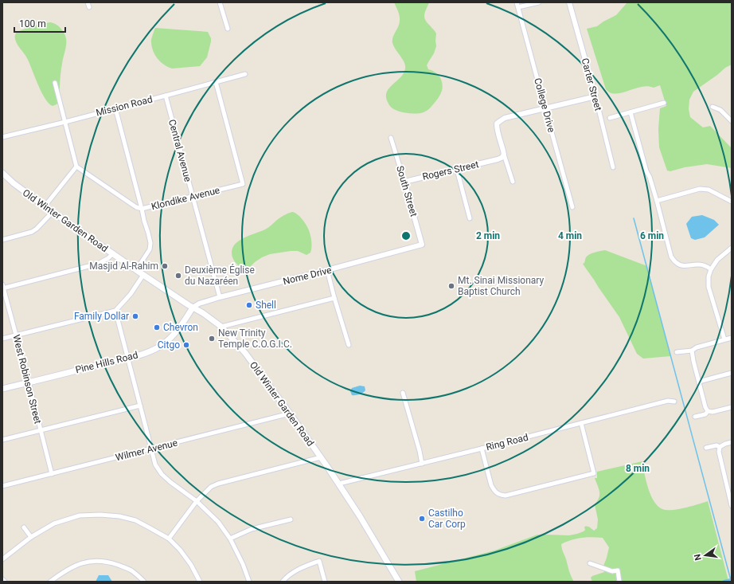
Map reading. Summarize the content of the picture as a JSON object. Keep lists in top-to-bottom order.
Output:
{
  "streets": {
    "main road": ["Old Winter Garden Road", "Pine Hills Road"],
    "street": [
      "Carter Street",
      "College Drive",
      "Mission Road",
      "Central Avenue",
      "Rogers Street",
      "South Street",
      "Klondike Avenue",
      "Nome Drive",
      "West Robinson Street",
      "Ring Road",
      "Wilmer Avenue"
    ]
  },
  "crossings": [
    ["Mission Road", "Central Avenue"],
    ["Mission Road", "Klondike Avenue"],
    ["Central Avenue", "Klondike Avenue"],
    ["Central Avenue", "Nome Drive"],
    ["Rogers Street", "South Street"],
    ["South Street", "Nome Drive"],
    ["Old Winter Garden Road", "Nome Drive"],
    ["Old Winter Garden Road", "Pine Hills Road"],
    ["Old Winter Garden Road", "Ring Road"],
    ["Old Winter Garden Road", "Wilmer Avenue"],
    ["Nome Drive", "Pine Hills Road"],
    ["Pine Hills Road", "West Robinson Street"],
    ["West Robinson Street", "Wilmer Avenue"]
  ],
  "places": [
    "Masjid Al-Rahim",
    "Deuxième Église du Nazaréen",
    "Mt. Sinai Missionary Baptist Church",
    "Shell",
    "Family Dollar",
    "Chevron",
    "New Trinity Temple C.O.G.I.C.",
    "Citgo",
    "Castilho Car Corp"
  ],
  "scale_bar": "100 m",
  "north": "left",
  "rings": [
    "2 min",
    "4 min",
    "6 min",
    "8 min"
  ]
}
